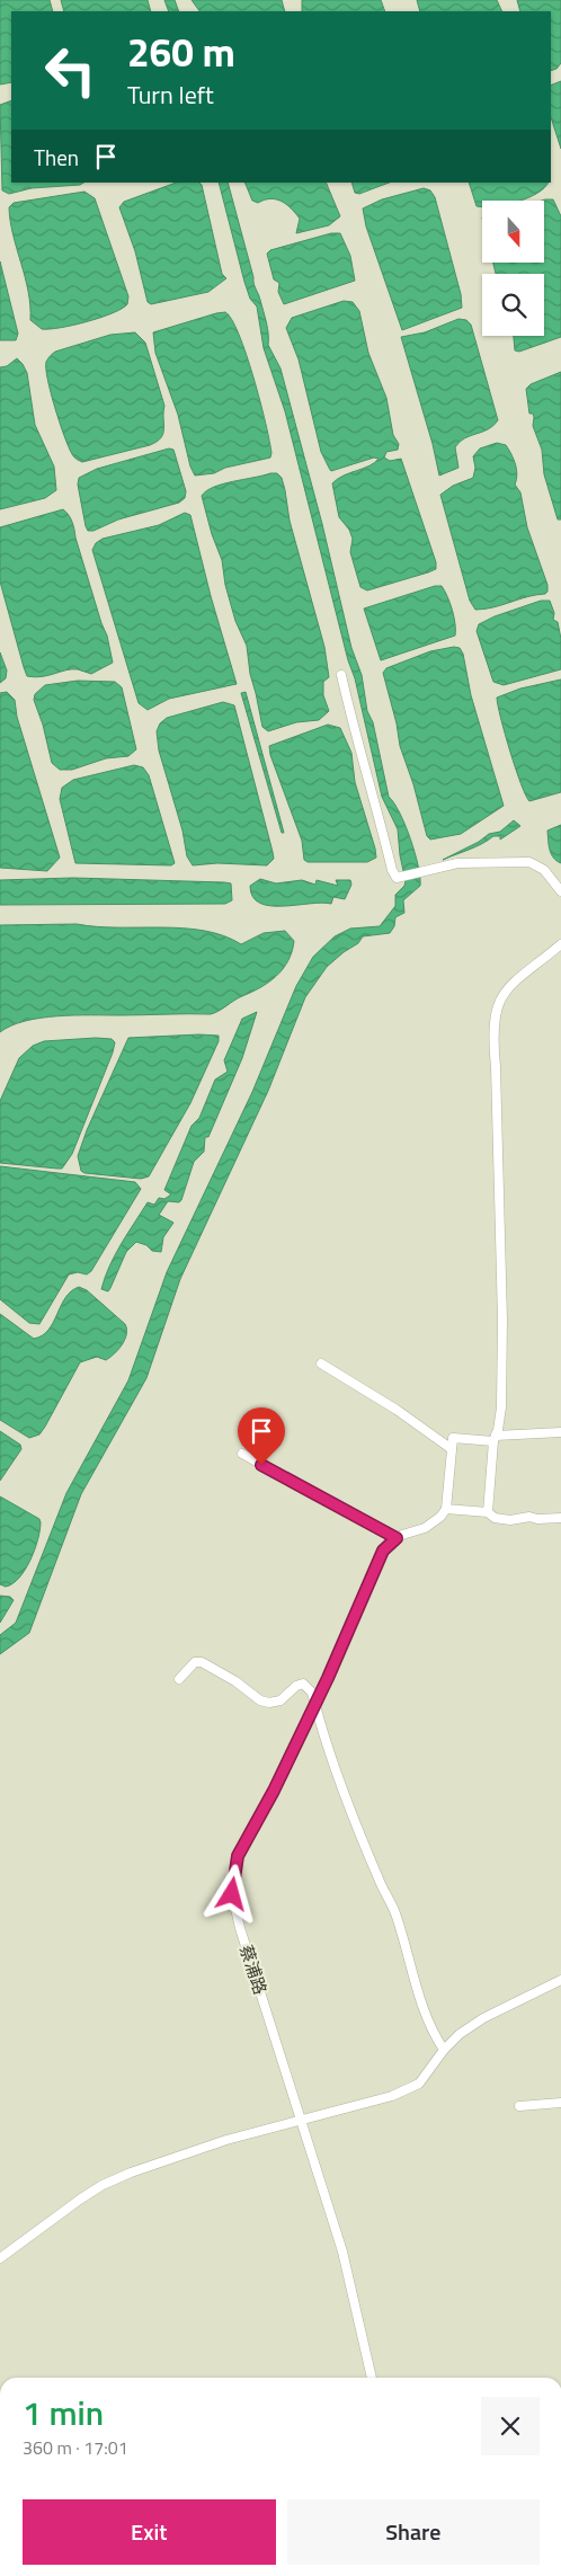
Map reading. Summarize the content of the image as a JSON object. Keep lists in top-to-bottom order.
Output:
{
  "streets": {
    "street": ["蔡浦路"]
  },
  "north": "bottom",
  "page": {
    "turn": ["260 m", "Turn left"],
    "then": "Then",
    "heading": ["1 min", "360 m · 17:01"],
    "buttons": ["Exit", "Share"]
  }
}
